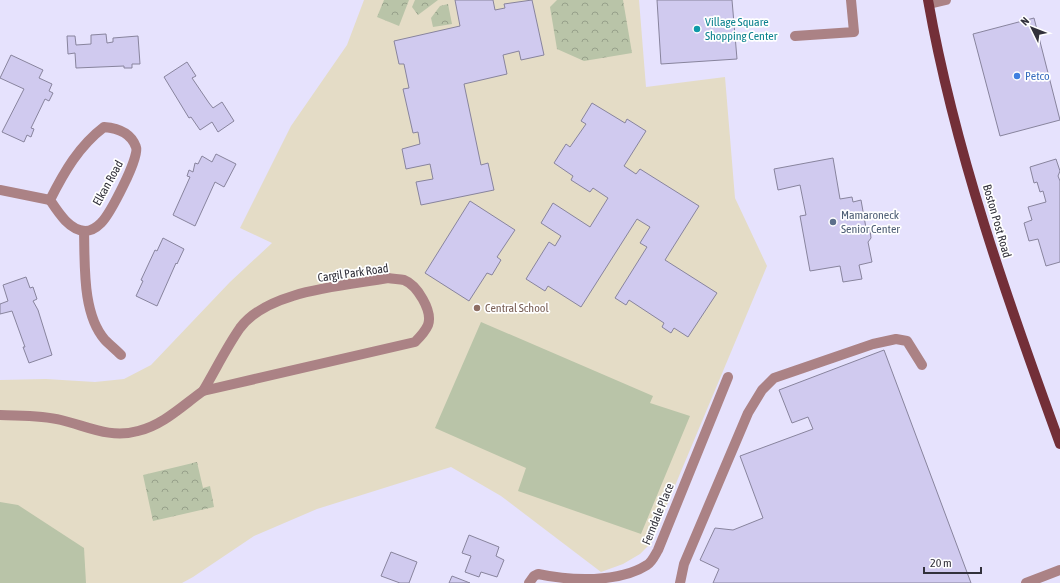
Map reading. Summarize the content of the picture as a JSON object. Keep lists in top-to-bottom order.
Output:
{
  "streets": {
    "main road": ["Boston Post Road"],
    "street": ["Elkan Road", "Cargil Park Road", "Ferndale Place"]
  },
  "places": [
    "Village Square Shopping Center",
    "Petco",
    "Mamaroneck Senior Center",
    "Central School"
  ],
  "scale_bar": "20 m",
  "north": "top left"
}
